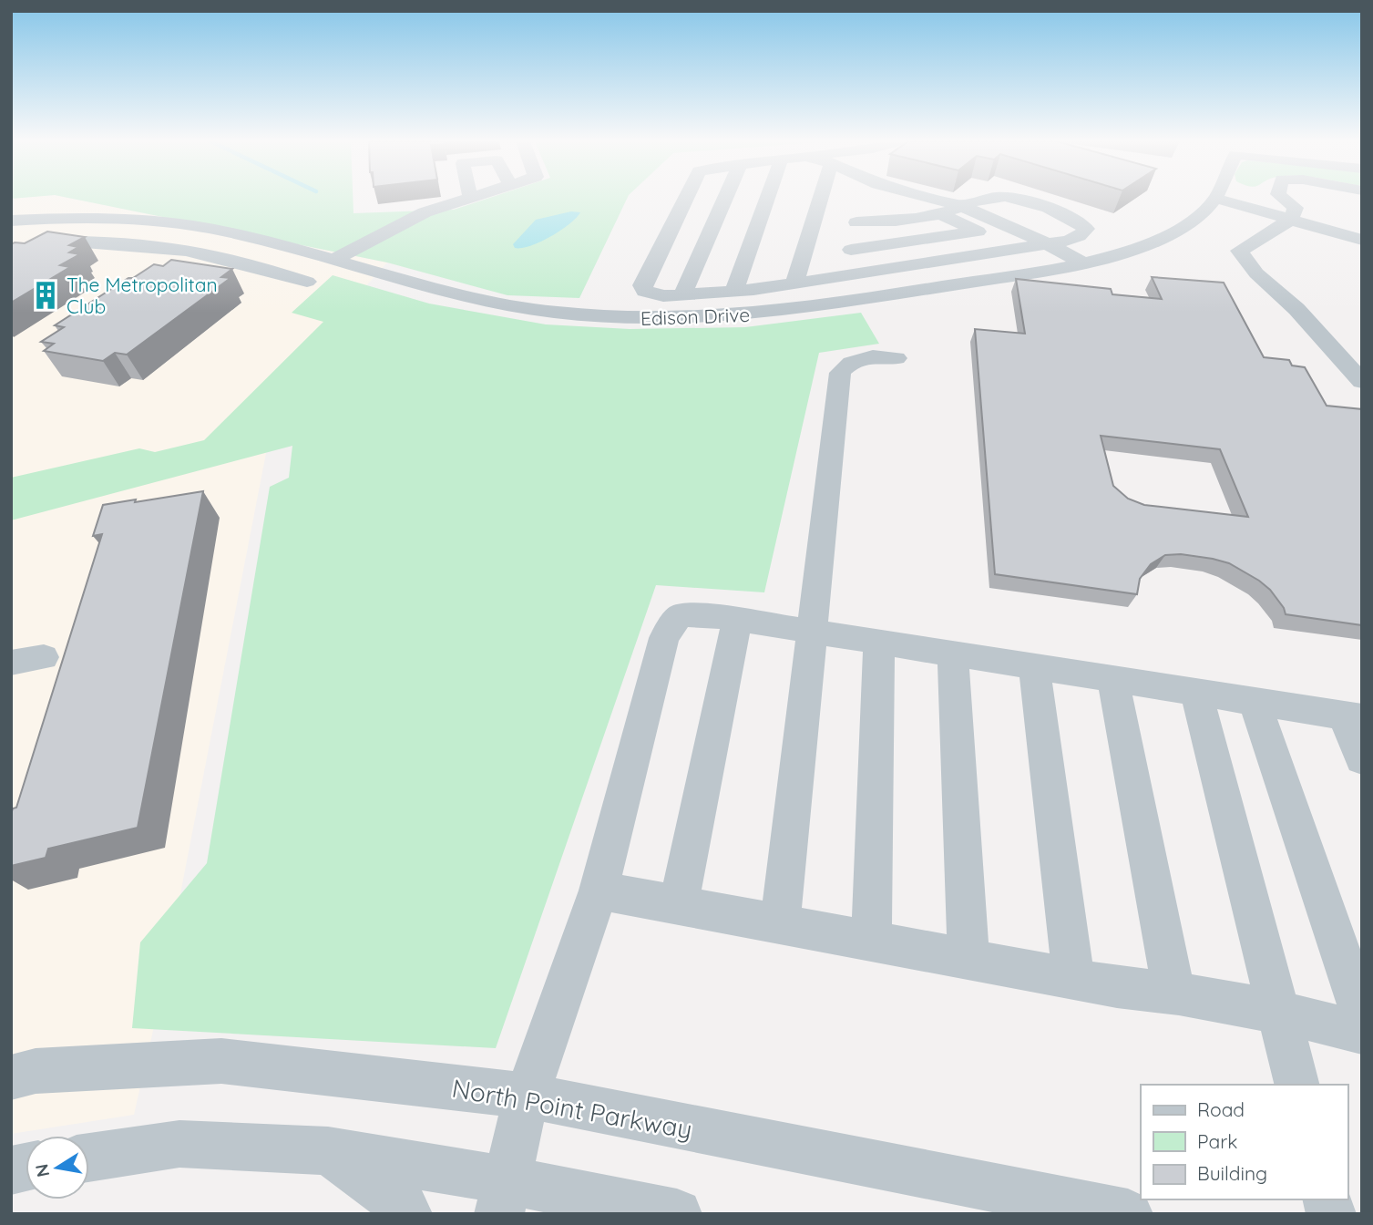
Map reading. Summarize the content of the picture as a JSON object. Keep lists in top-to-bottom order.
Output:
{
  "streets": {
    "street": ["Edison Drive", "North Point Parkway"]
  },
  "places": {
    "building": ["The Metropolitan Club"]
  },
  "legend": ["Road", "Park", "Building"],
  "north": "left"
}
